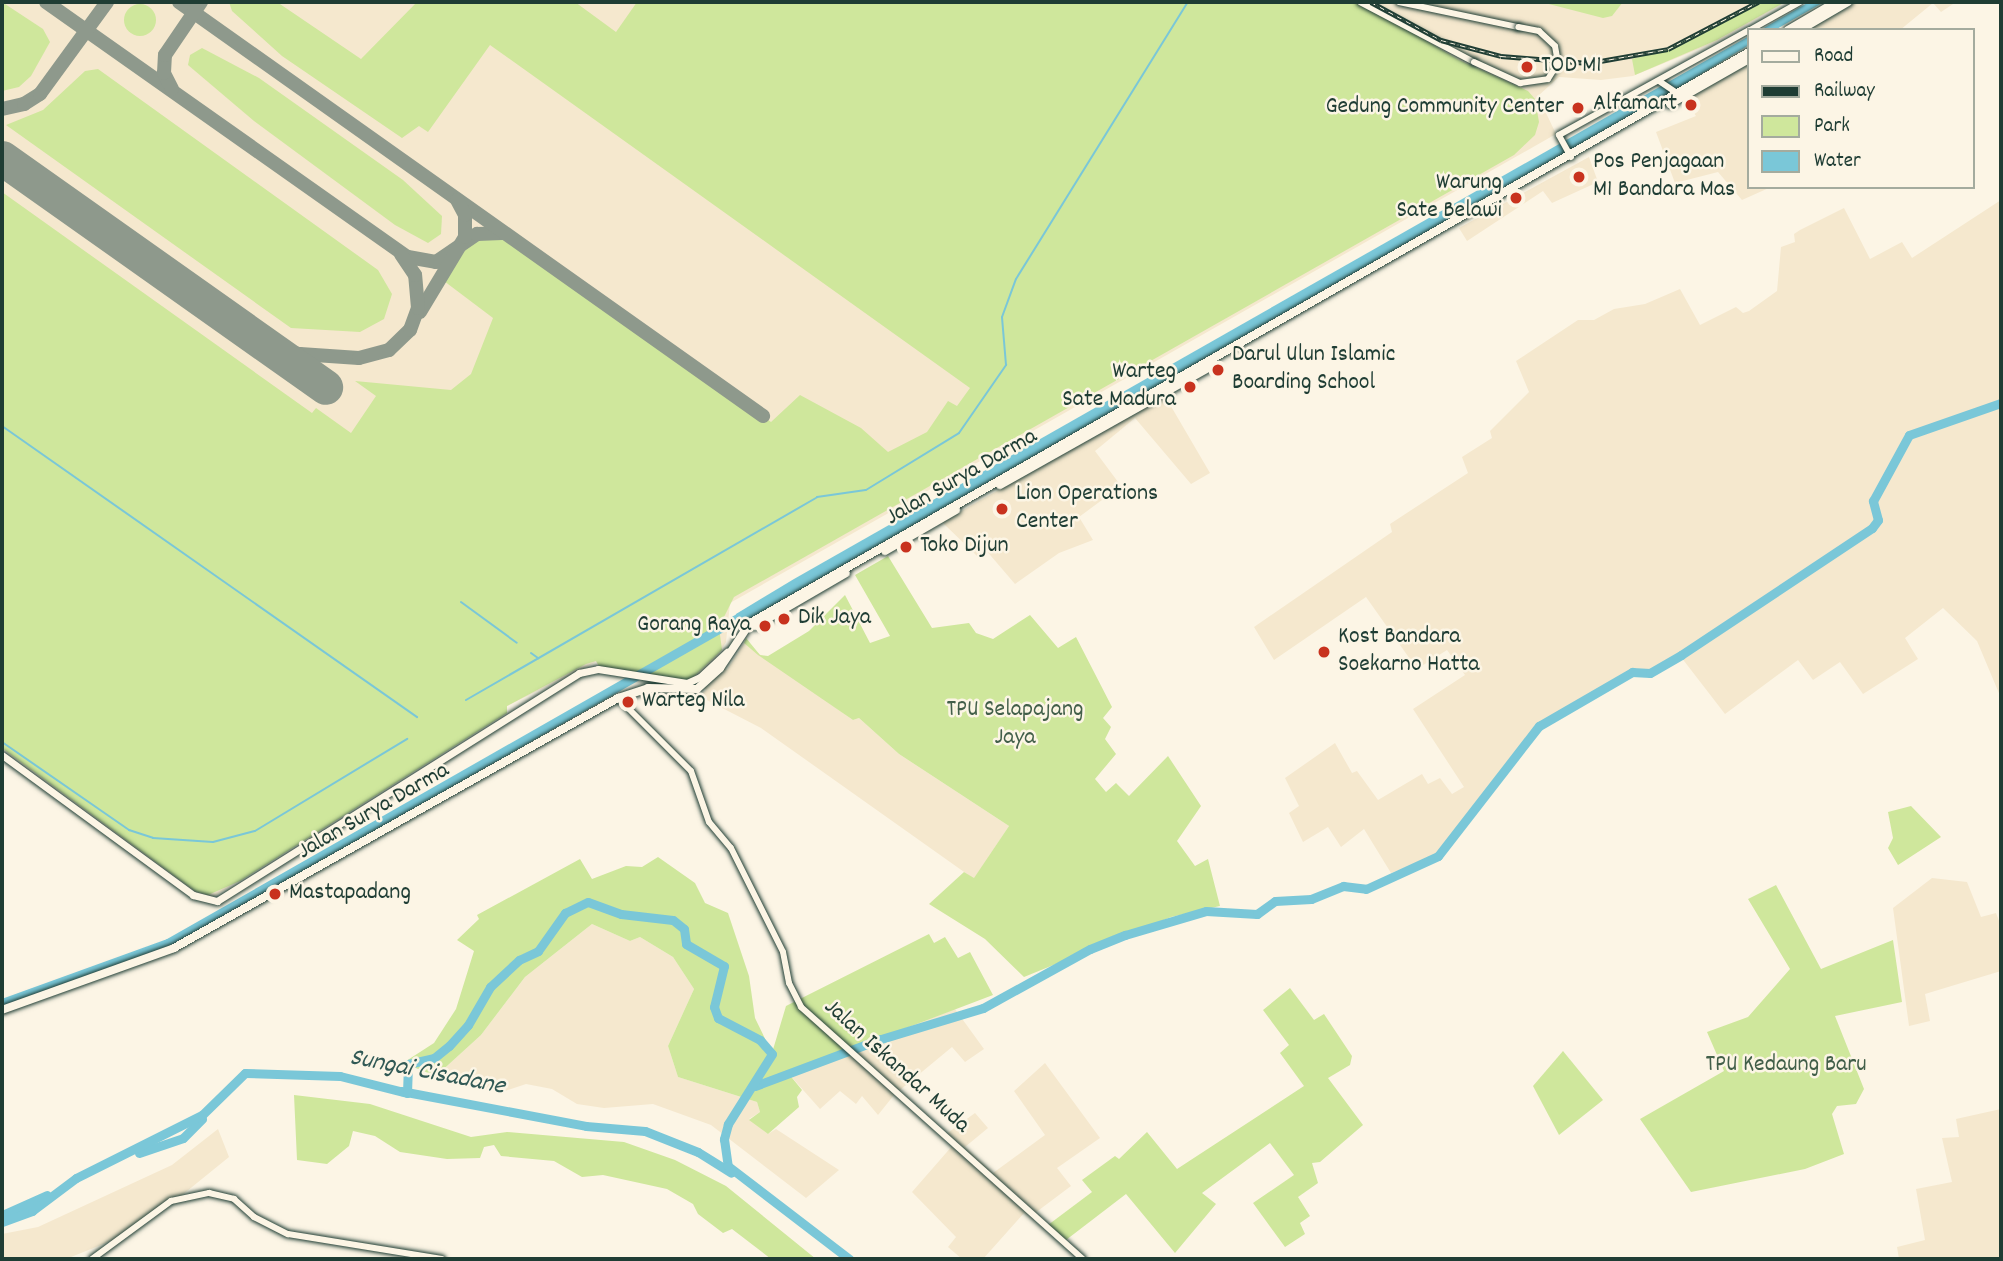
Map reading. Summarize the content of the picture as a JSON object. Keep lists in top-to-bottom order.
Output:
{
  "streets": {
    "main road": ["Jalan Surya Darma"],
    "street": ["Jalan Iskandar Muda"]
  },
  "crossings": [
    ["Jalan Surya Darma", "Jalan Iskandar Muda"]
  ],
  "water": ["Sungai Cisadane"],
  "parks": ["TPU Selapajang Jaya", "TPU Kedaung Baru"],
  "places": [
    "TOD M1",
    "Alfamart",
    "Gedung Community Center",
    "Pos Penjagaan M1 Bandara Mas",
    "Warung Sate Belawi",
    "Darul Ulun Islamic Boarding School",
    "Warteg Sate Madura",
    "Lion Operations Center",
    "Toko Dijun",
    "Dik Jaya",
    "Gorang Raya",
    "Kost Bandara Soekarno Hatta",
    "Warteg Nila",
    "Mastapadang"
  ],
  "legend": [
    "Road",
    "Railway",
    "Park",
    "Water"
  ]
}
